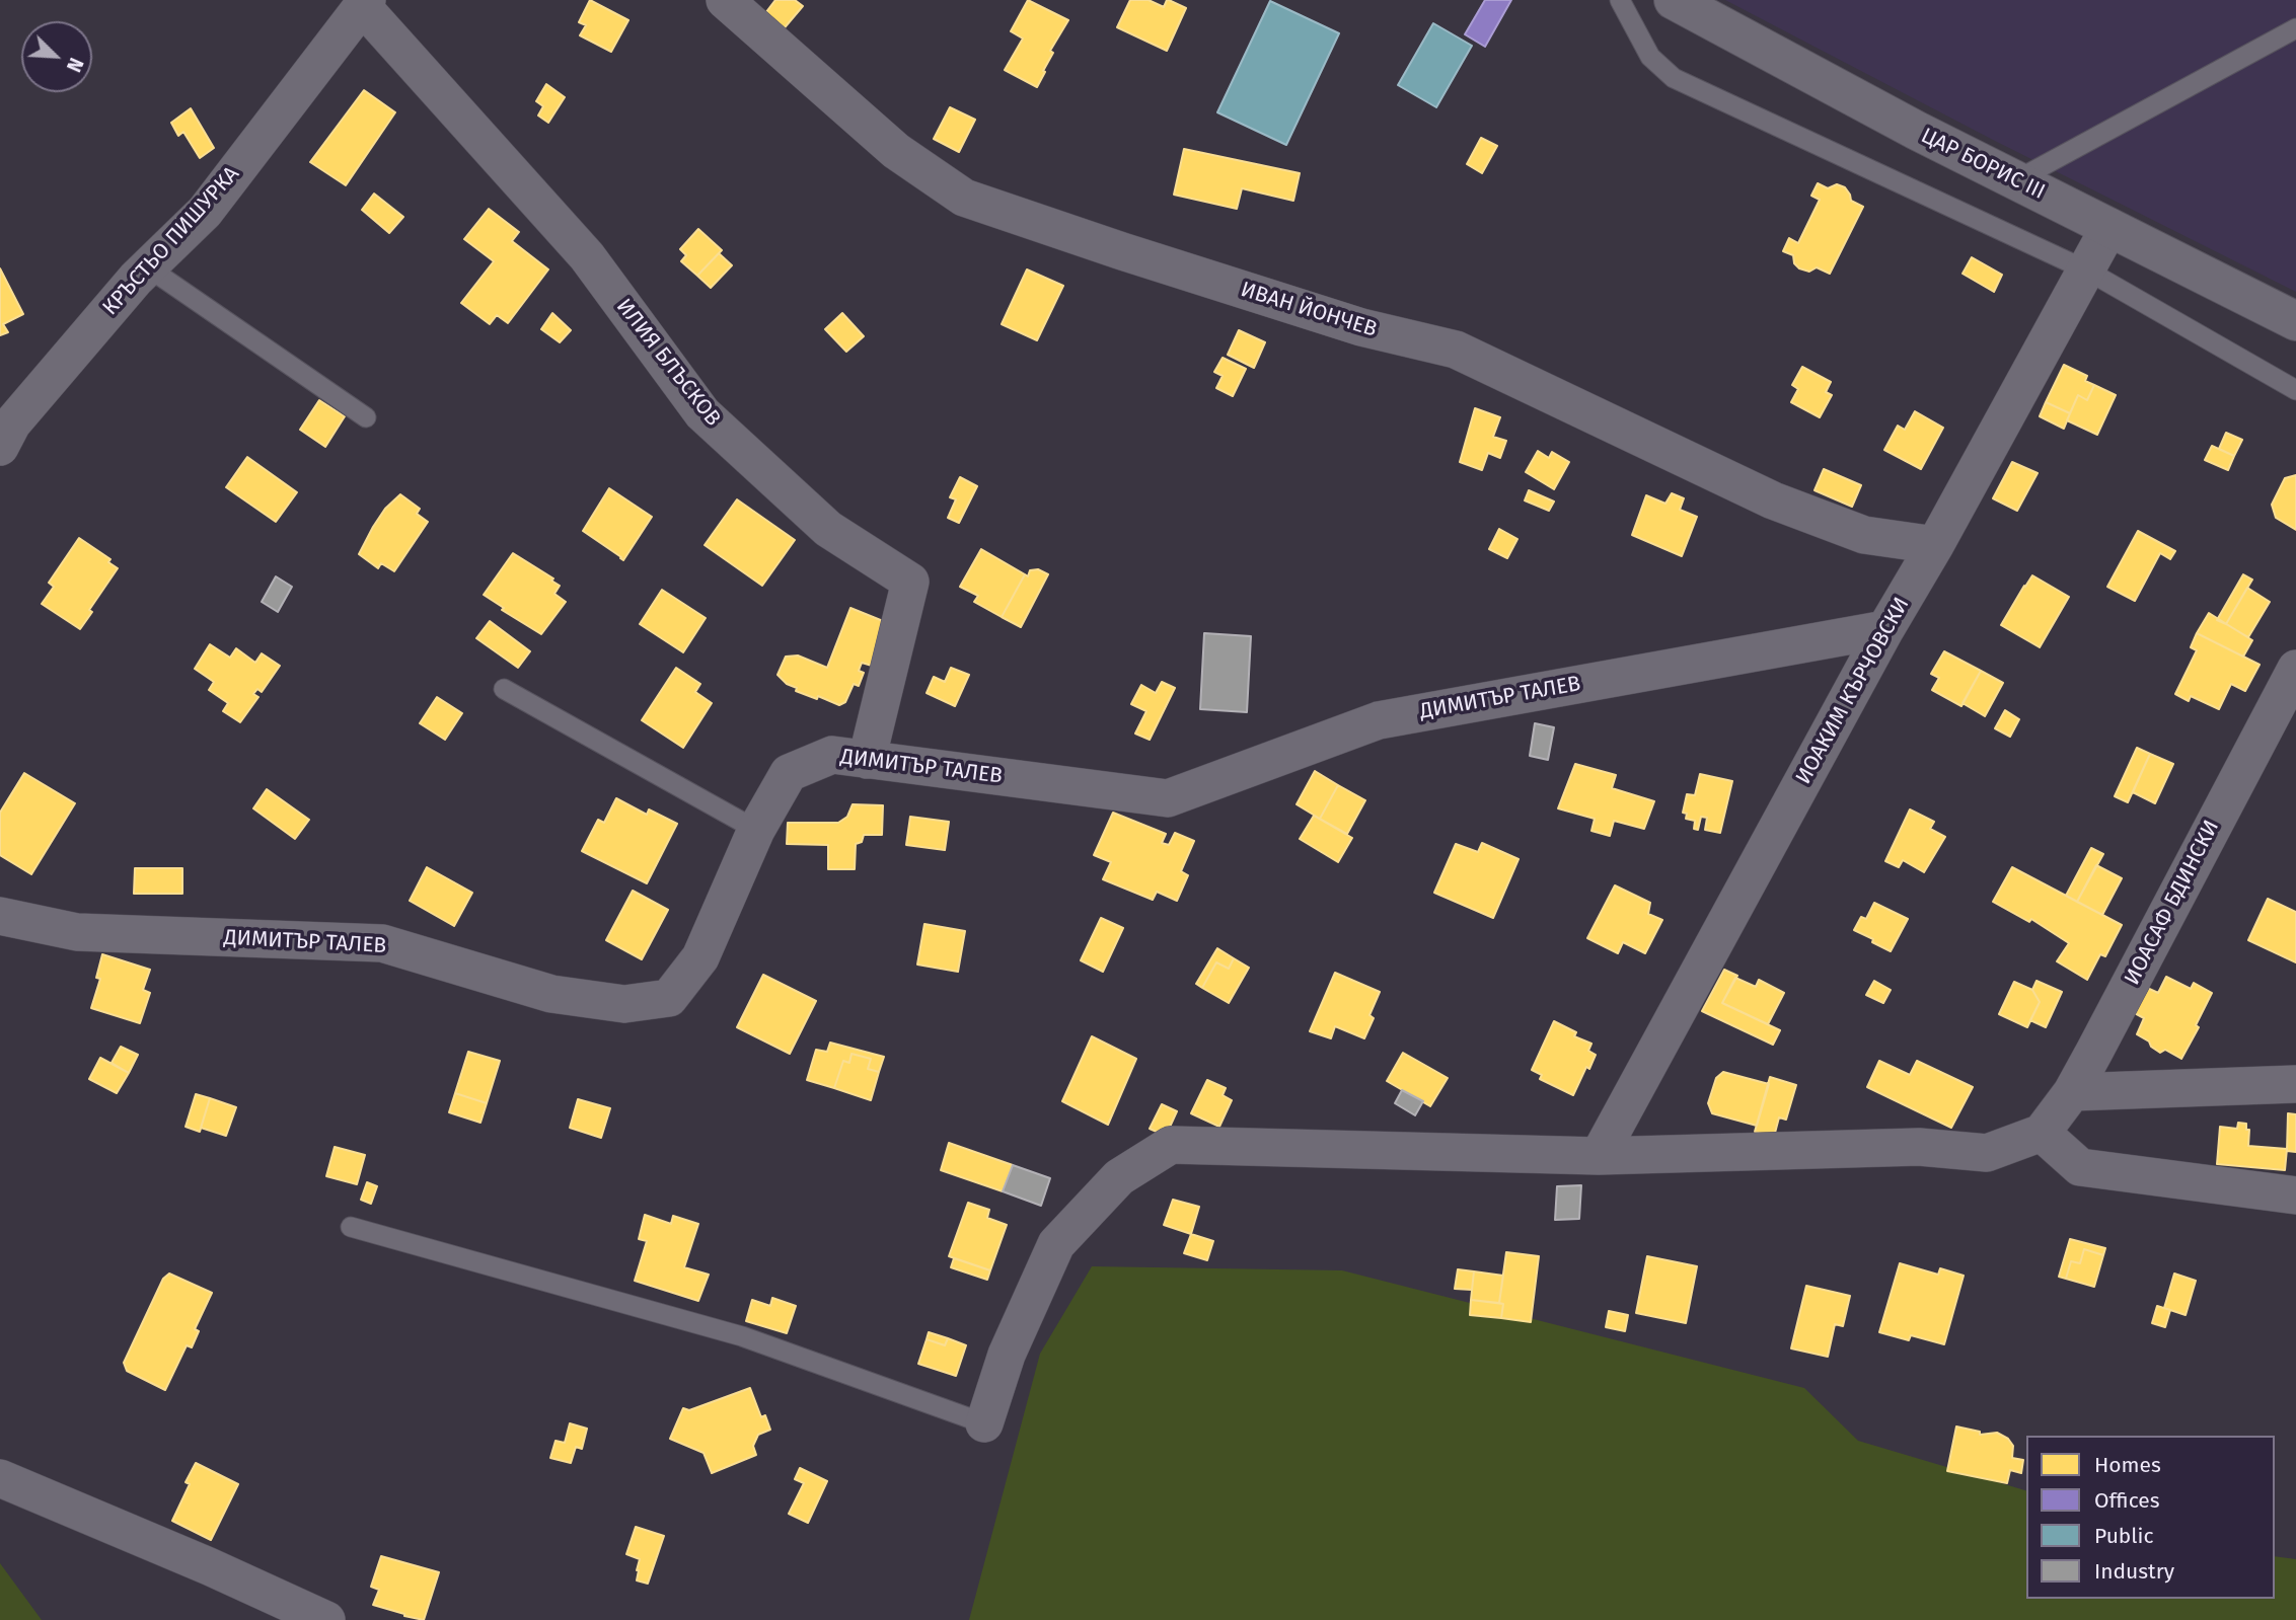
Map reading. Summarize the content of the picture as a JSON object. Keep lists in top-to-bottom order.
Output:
{
  "streets": {
    "street": [
      "ЦАР БОРИС III",
      "КРЪСТЬО ПИШУРКА",
      "ИВАН ЙОНЧЕВ",
      "ИЛИЯ БЛЪСКОВ",
      "ИОАКИМ КЪРЧОВСКИ",
      "ДИМИТЪР ТАЛЕВ",
      "ИОАСАФ БДИНСКИ"
    ]
  },
  "crossings": [
    ["ЦАР БОРИС III", "ИОАКИМ КЪРЧОВСКИ"],
    ["КРЪСТЬО ПИШУРКА", "ИЛИЯ БЛЪСКОВ"],
    ["ИВАН ЙОНЧЕВ", "ИОАКИМ КЪРЧОВСКИ"],
    ["ИЛИЯ БЛЪСКОВ", "ДИМИТЪР ТАЛЕВ"],
    ["ИОАКИМ КЪРЧОВСКИ", "ДИМИТЪР ТАЛЕВ"]
  ],
  "legend": [
    "Homes",
    "Offices",
    "Public",
    "Industry"
  ],
  "north": "bottom right"
}
